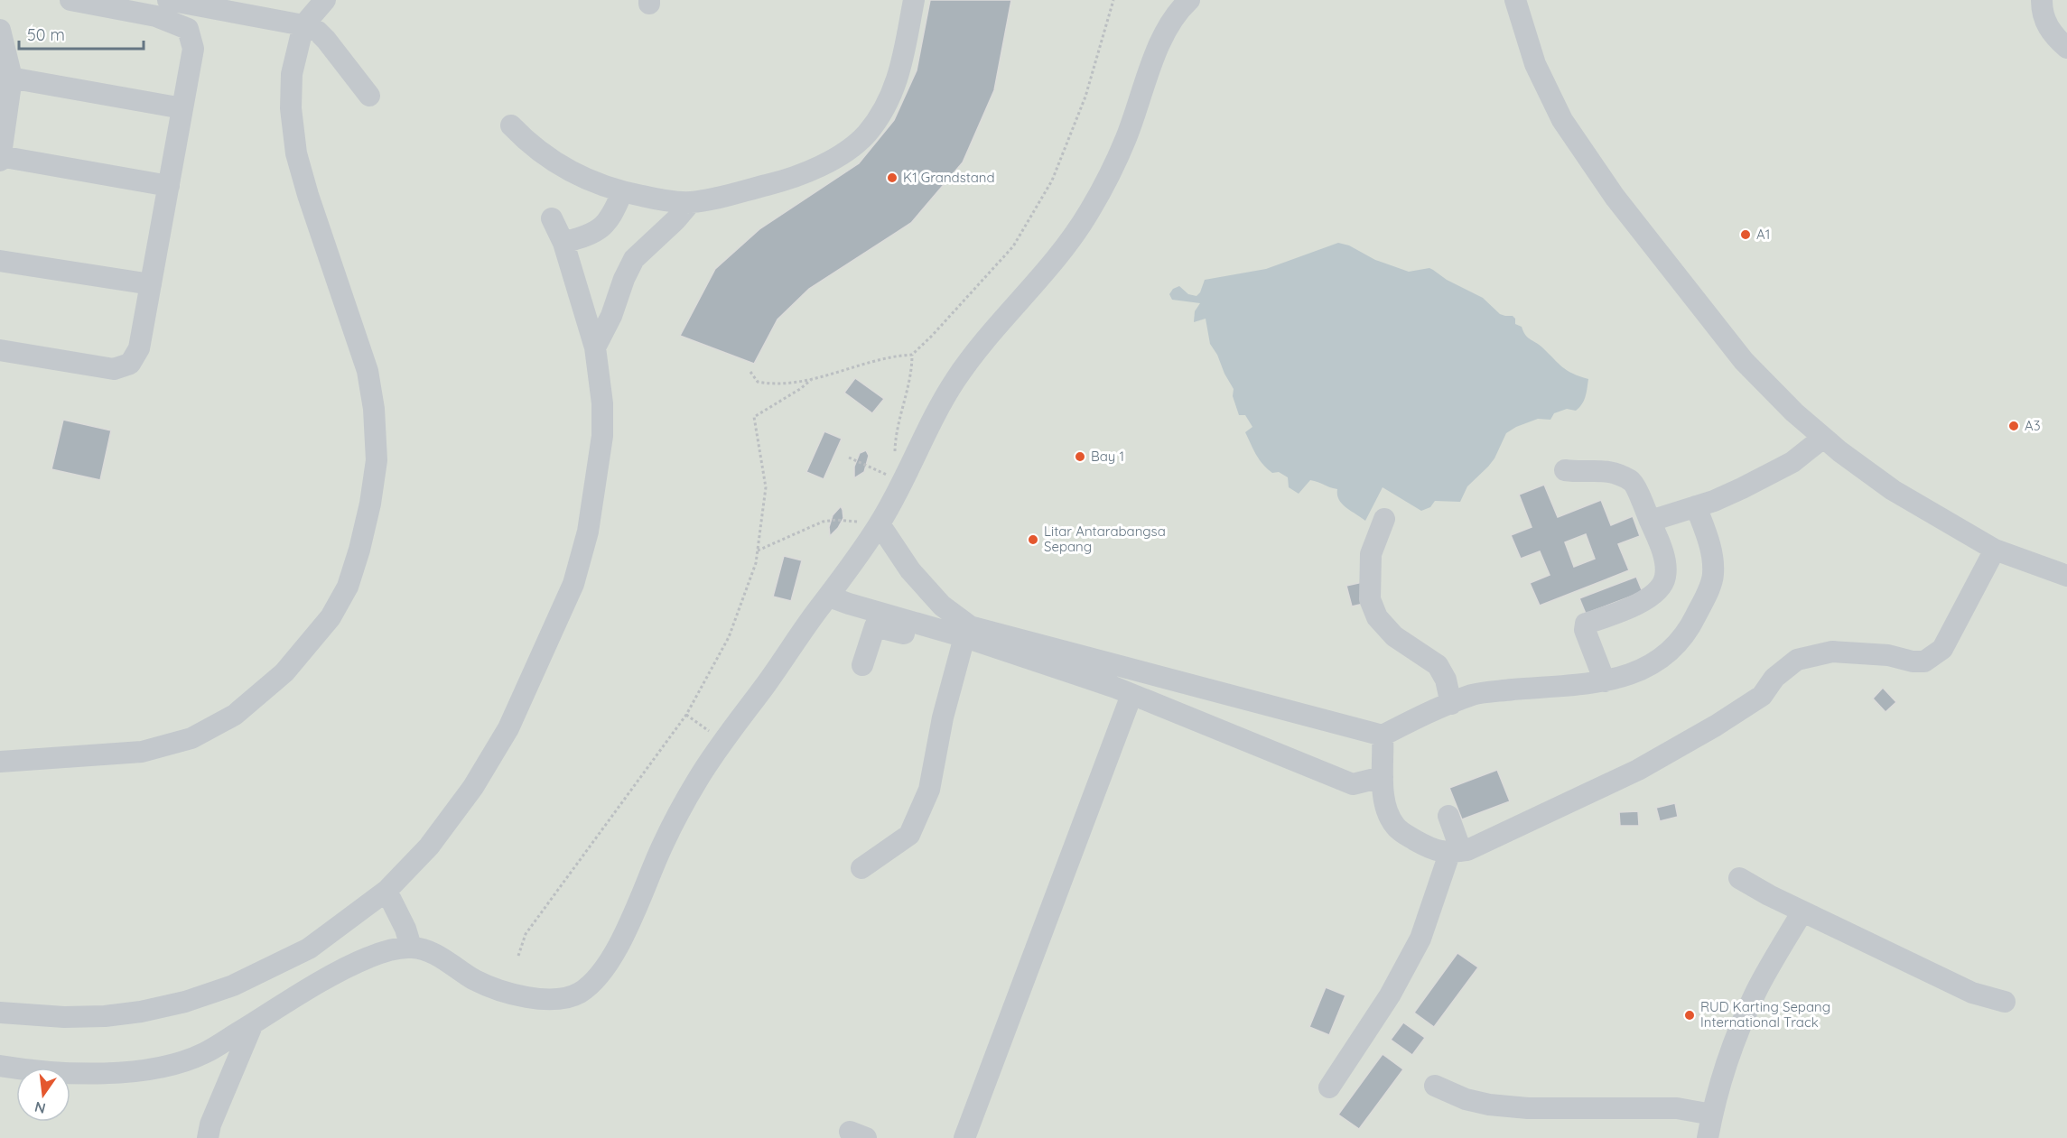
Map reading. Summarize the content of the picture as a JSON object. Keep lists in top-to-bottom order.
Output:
{
  "places": [
    "K1 Grandstand",
    "A1",
    "A3",
    "Bay 1",
    "Litar Antarabangsa Sepang",
    "RUD Karting Sepang International Track"
  ],
  "scale_bar": "50 m",
  "north": "bottom"
}
